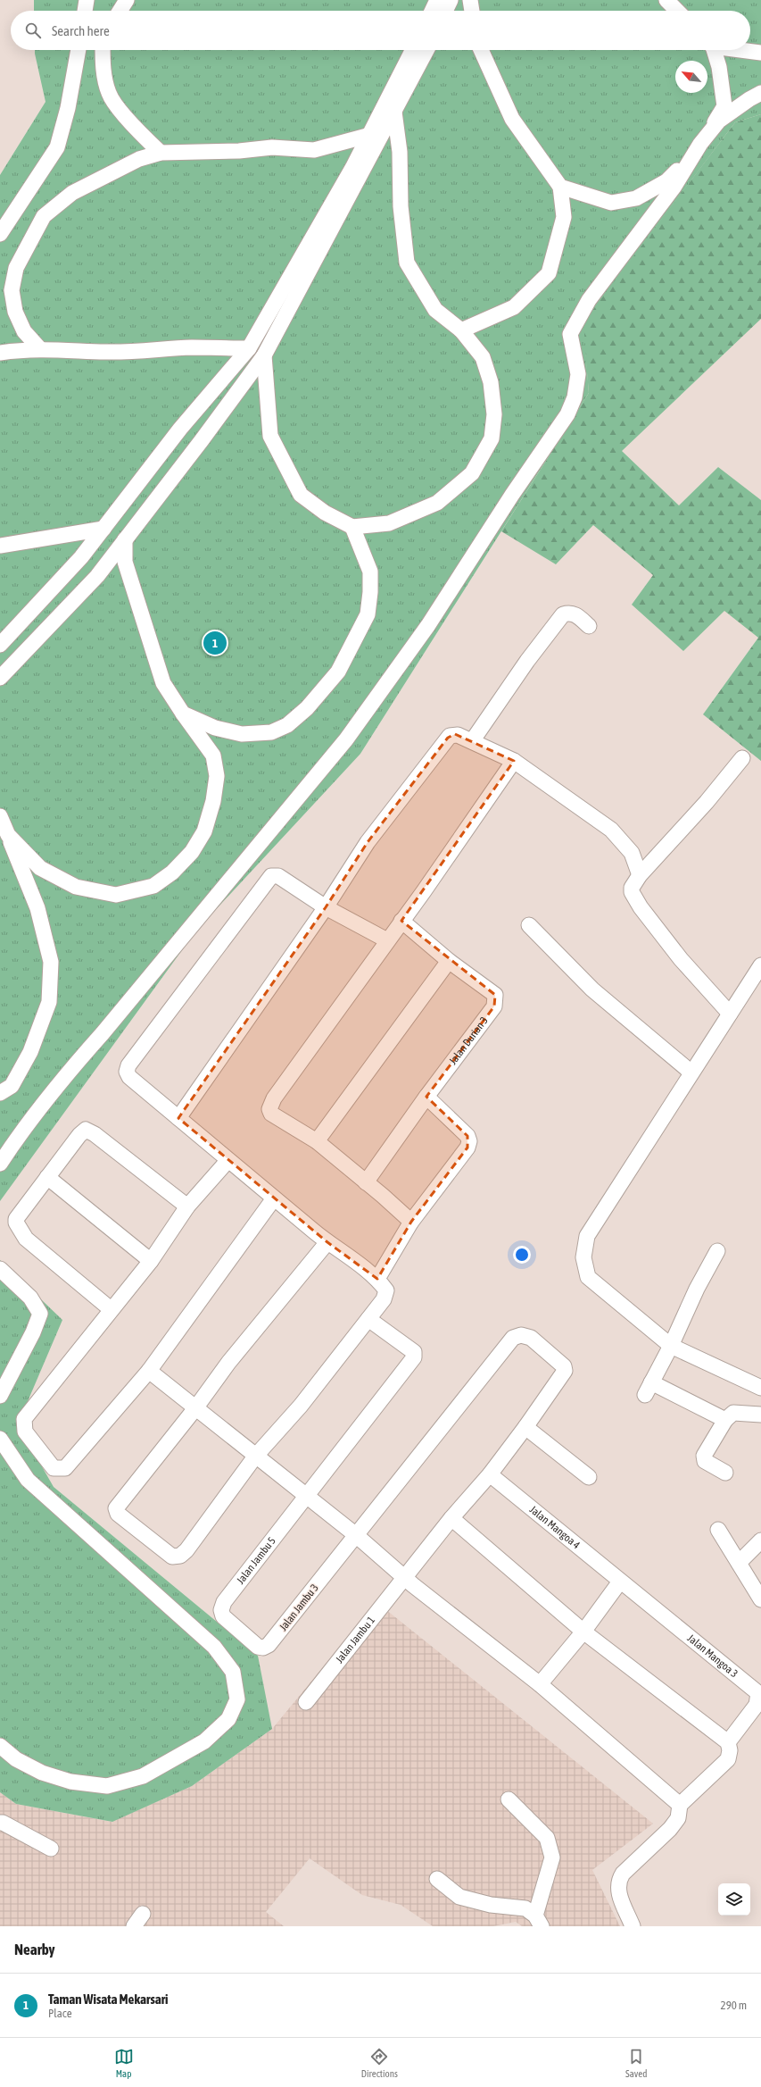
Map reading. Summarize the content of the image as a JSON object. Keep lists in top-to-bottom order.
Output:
{
  "streets": {
    "street": [
      "Jalan Durian 3",
      "Jalan Mangoa 4",
      "Jalan Jambu 5",
      "Jalan Jambu 3",
      "Jalan Jambu 1",
      "Jalan Mangoa 3"
    ]
  },
  "crossings": [
    ["Jalan Mangoa 4", "Jalan Jambu 1"],
    ["Jalan Mangoa 4", "Jalan Mangoa 3"],
    ["Jalan Jambu 5", "Jalan Jambu 3"],
    ["Jalan Jambu 3", "Jalan Jambu 1"]
  ],
  "north": "top left",
  "page": {
    "search": "Search here",
    "pins": "1",
    "heading": "Nearby",
    "list": [
      {
        "mark": "1",
        "name": "Taman Wisata Mekarsari",
        "note": "Place",
        "value": "290 m"
      }
    ],
    "nav": ["Map", "Directions", "Saved"]
  }
}
